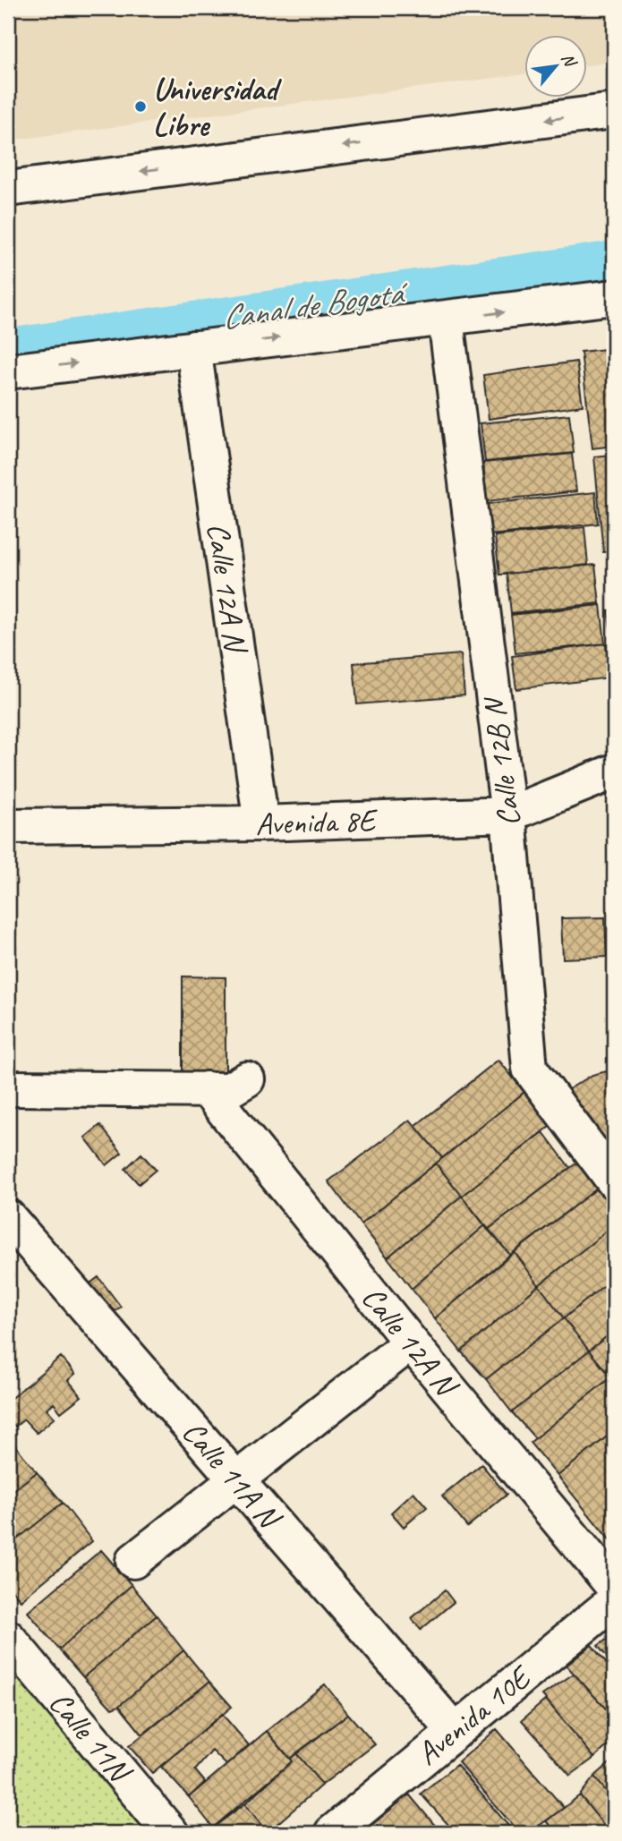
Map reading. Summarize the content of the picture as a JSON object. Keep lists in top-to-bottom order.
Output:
{
  "streets": {
    "street": [
      "Calle 12A N",
      "Calle 12B N",
      "Avenida 8E",
      "Calle 11A N",
      "Avenida 10E",
      "Calle 11N"
    ]
  },
  "crossings": [
    ["Calle 12A N", "Avenida 8E"],
    ["Calle 12B N", "Avenida 8E"],
    ["Calle 11A N", "Avenida 10E"]
  ],
  "water": ["Canal de Bogotá"],
  "places": ["Universidad Libre"],
  "north": "top right"
}
